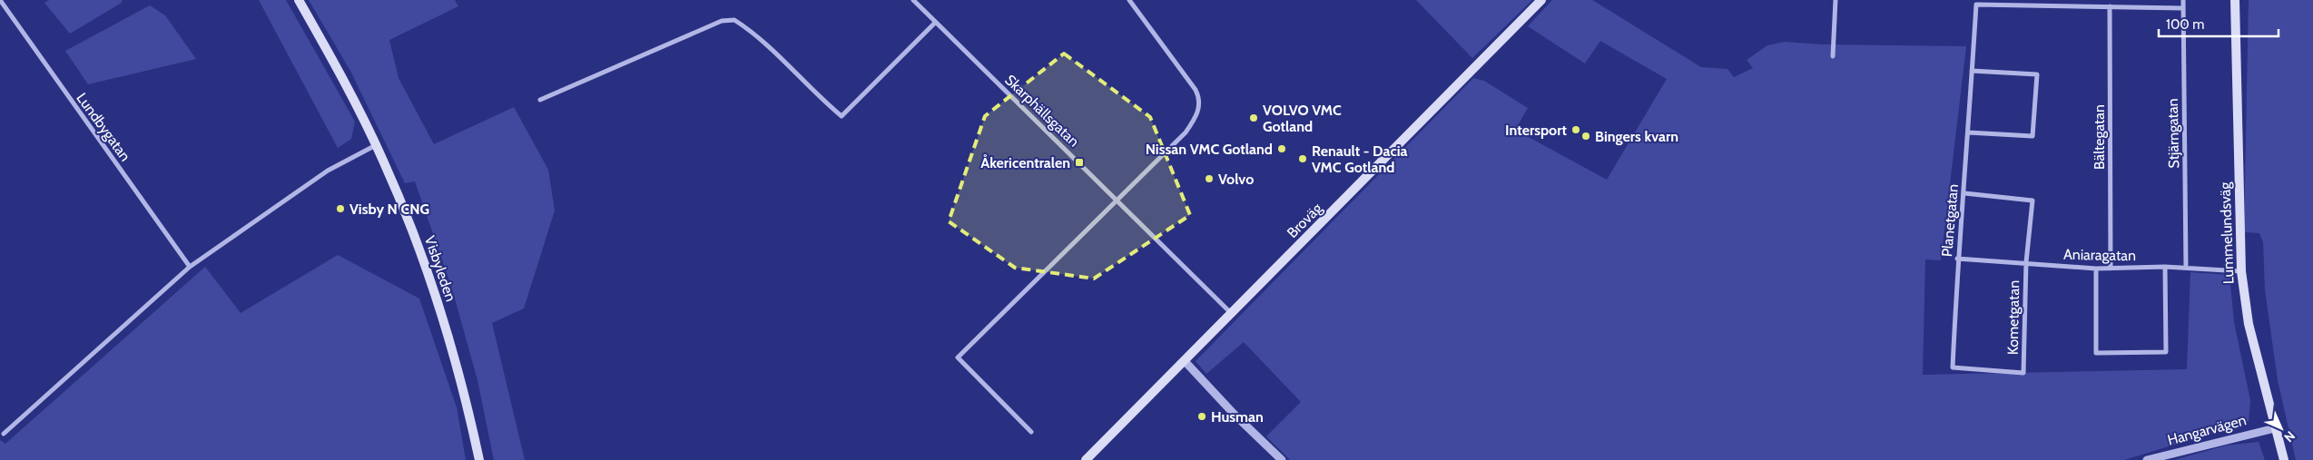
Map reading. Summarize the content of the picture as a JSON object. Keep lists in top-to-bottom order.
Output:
{
  "streets": {
    "main road": ["Broväg", "Lummelundsväg", "Visbyleden"],
    "street": [
      "Skarphällsgatan",
      "Lundbygatan",
      "Stjärngatan",
      "Bältegatan",
      "Planetgatan",
      "Aniaragatan",
      "Kometgatan",
      "Hangarvägen"
    ]
  },
  "crossings": [
    ["Skarphällsgatan", "Broväg"],
    ["Stjärngatan", "Aniaragatan"],
    ["Bältegatan", "Planetgatan"],
    ["Bältegatan", "Aniaragatan"],
    ["Planetgatan", "Aniaragatan"],
    ["Planetgatan", "Kometgatan"],
    ["Lummelundsväg", "Aniaragatan"],
    ["Lummelundsväg", "Hangarvägen"],
    ["Aniaragatan", "Kometgatan"]
  ],
  "places": {
    "other": [
      "VOLVO VMC Gotland",
      "Intersport",
      "Bingers kvarn",
      "Nissan VMC Gotland",
      "Renault - Dacia VMC Gotland",
      "Volvo",
      "Visby N CNG",
      "Husman"
    ],
    "transit": ["Åkericentralen"]
  },
  "scale_bar": "100 m",
  "north": "bottom right"
}
